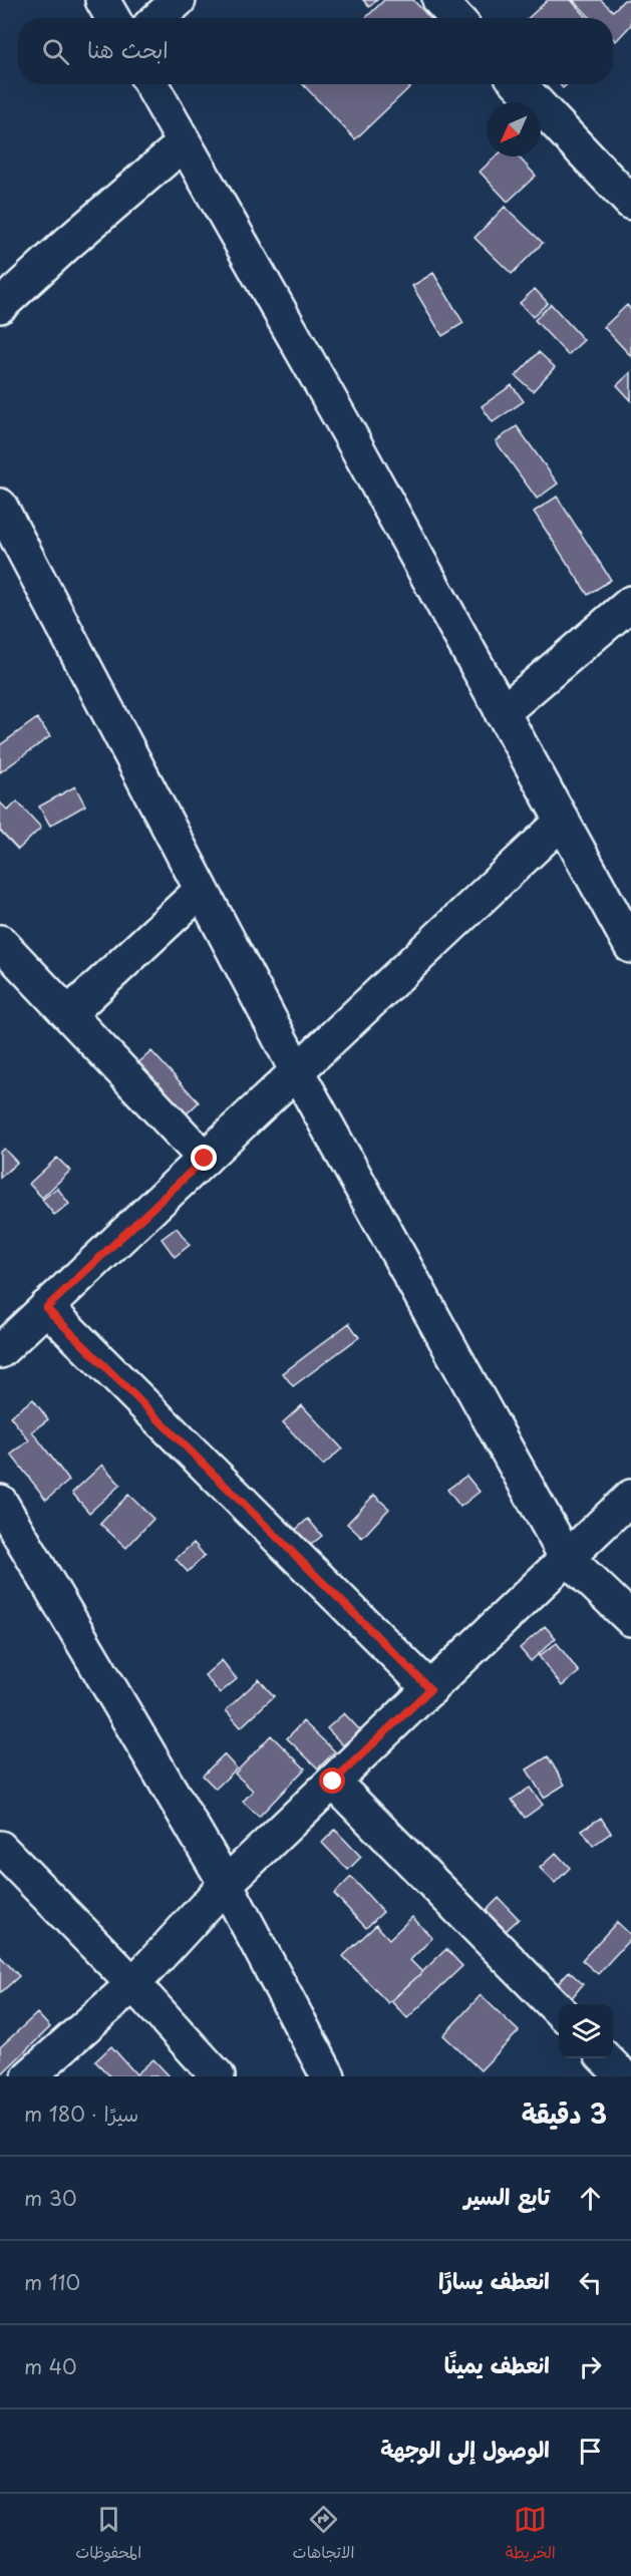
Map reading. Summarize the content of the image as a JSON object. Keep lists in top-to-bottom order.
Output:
{
  "north": "bottom left",
  "page": {
    "search": "ابحث هنا",
    "heading": ["3 دقيقة", "سيرًا · 180 m"],
    "list": [
      ["تابع السير", "30 m"],
      ["انعطف يسارًا", "110 m"],
      ["انعطف يمينًا", "40 m"],
      "الوصول إلى الوجهة"
    ],
    "nav": ["الخريطة", "الاتجاهات", "المحفوظات"]
  }
}
